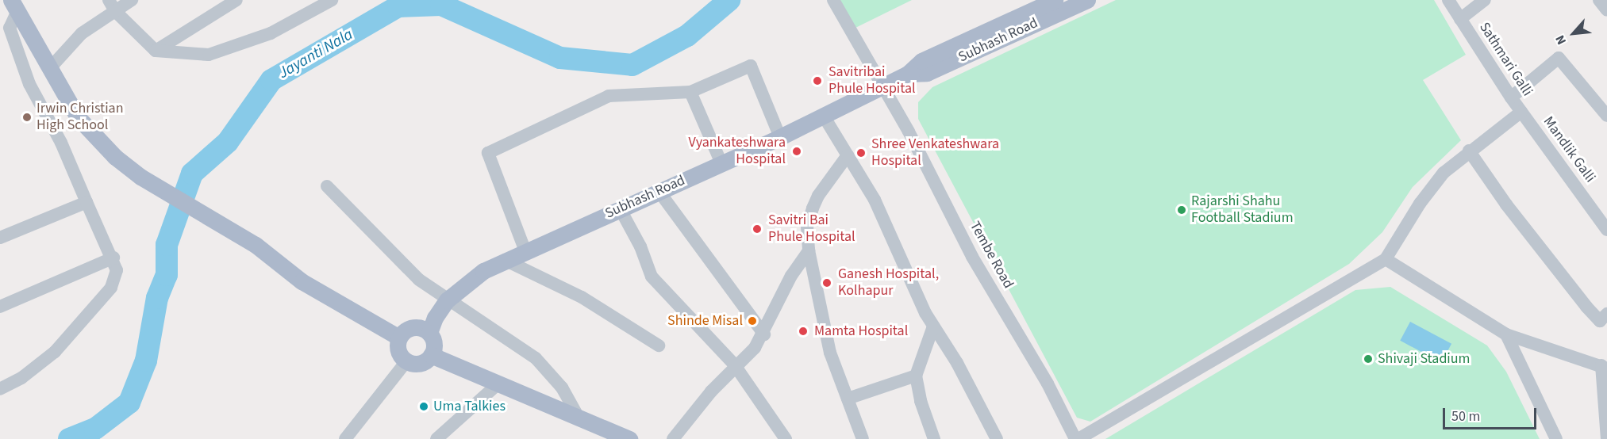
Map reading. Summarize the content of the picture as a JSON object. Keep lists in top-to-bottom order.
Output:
{
  "streets": {
    "main road": ["Subhash Road"],
    "street": ["Sathmari Galli", "Mandlik Galli", "Tembe Road"]
  },
  "crossings": [
    ["Subhash Road", "Tembe Road"],
    ["Sathmari Galli", "Mandlik Galli"]
  ],
  "water": ["Jayanti Nala"],
  "places": [
    "Savitribai Phule Hospital",
    "Irwin Christian High School",
    "Vyankateshwara Hospital",
    "Shree Venkateshwara Hospital",
    "Rajarshi Shahu Football Stadium",
    "Savitri Bai Phule Hospital",
    "Ganesh Hospital, Kolhapur",
    "Shinde Misal",
    "Mamta Hospital",
    "Shivaji Stadium",
    "Uma Talkies"
  ],
  "scale_bar": "50 m",
  "north": "bottom left"
}
